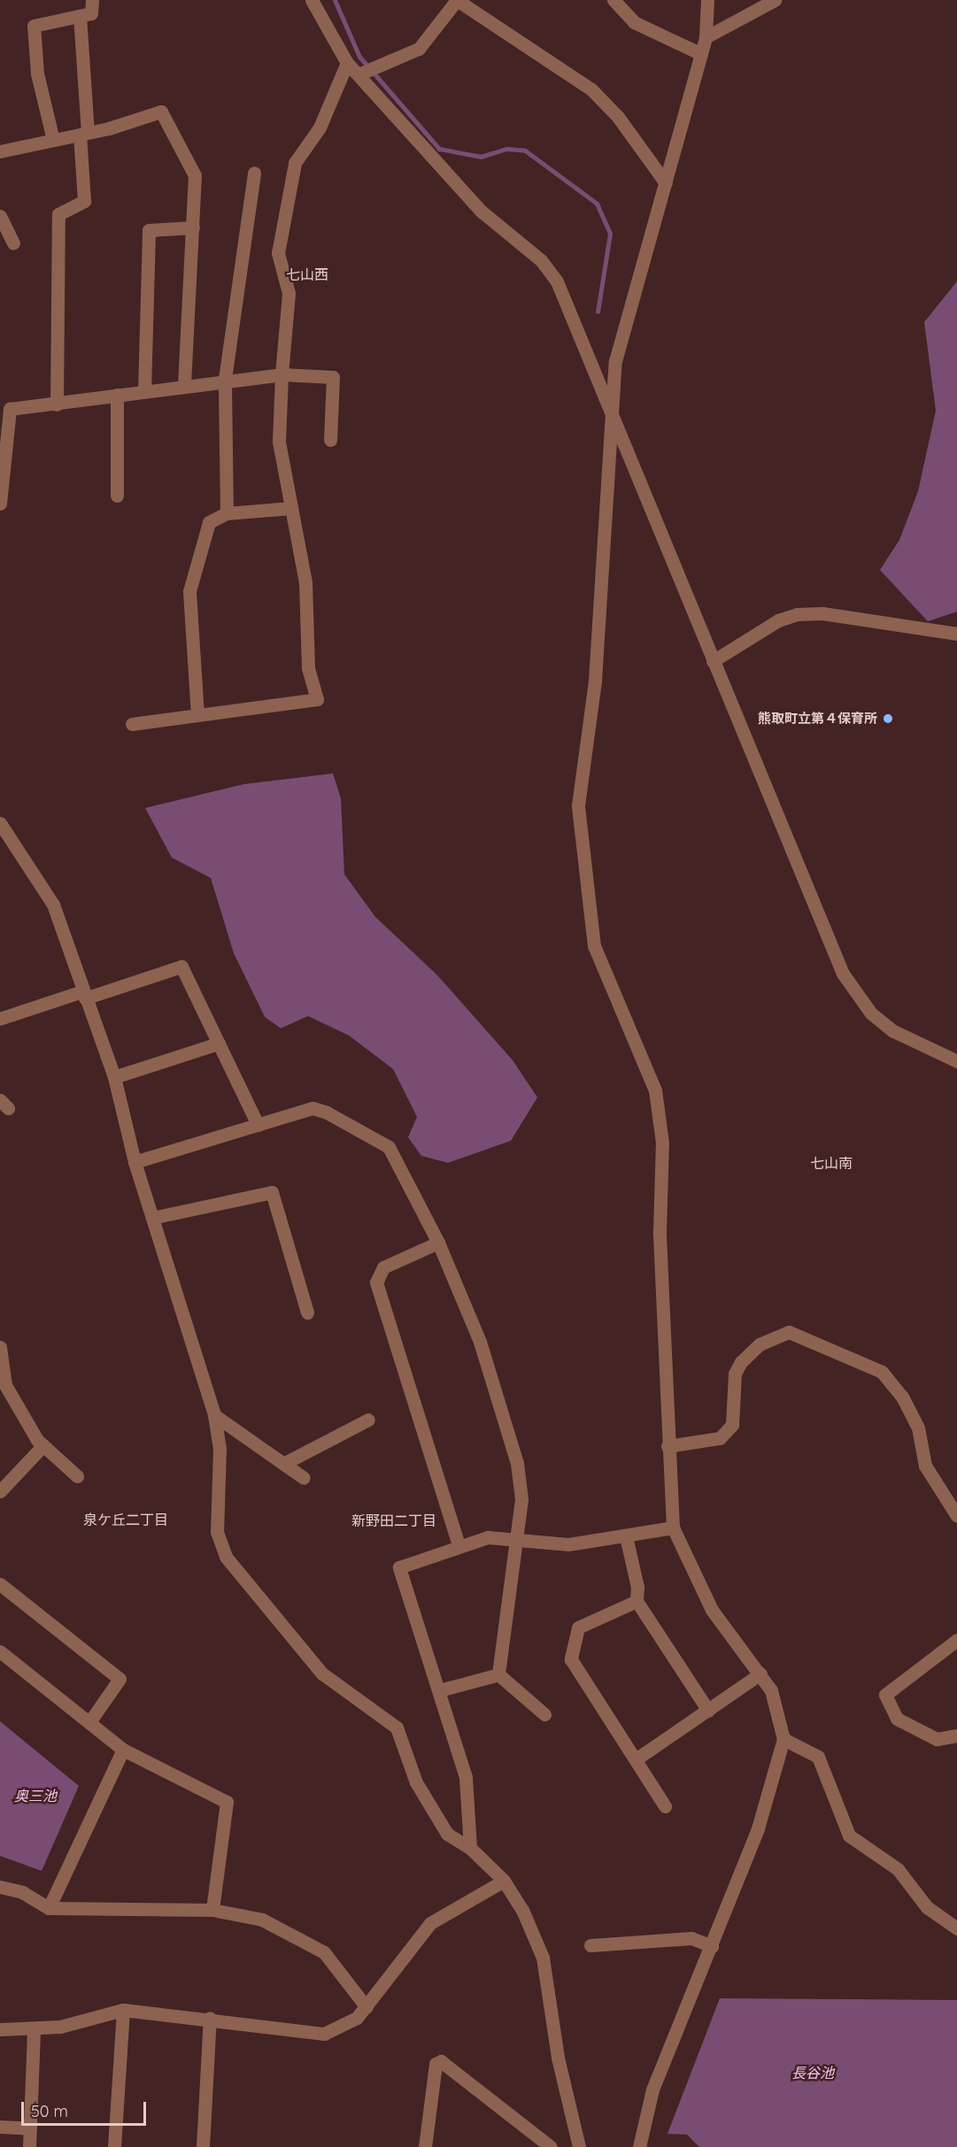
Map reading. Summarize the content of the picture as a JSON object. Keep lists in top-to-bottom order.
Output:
{
  "districts": [
    "七山西",
    "七山南",
    "泉ケ丘二丁目",
    "新野田二丁目"
  ],
  "water": ["奥三池", "長谷池"],
  "places": ["熊取町立第４保育所"],
  "scale_bar": "50 m"
}
